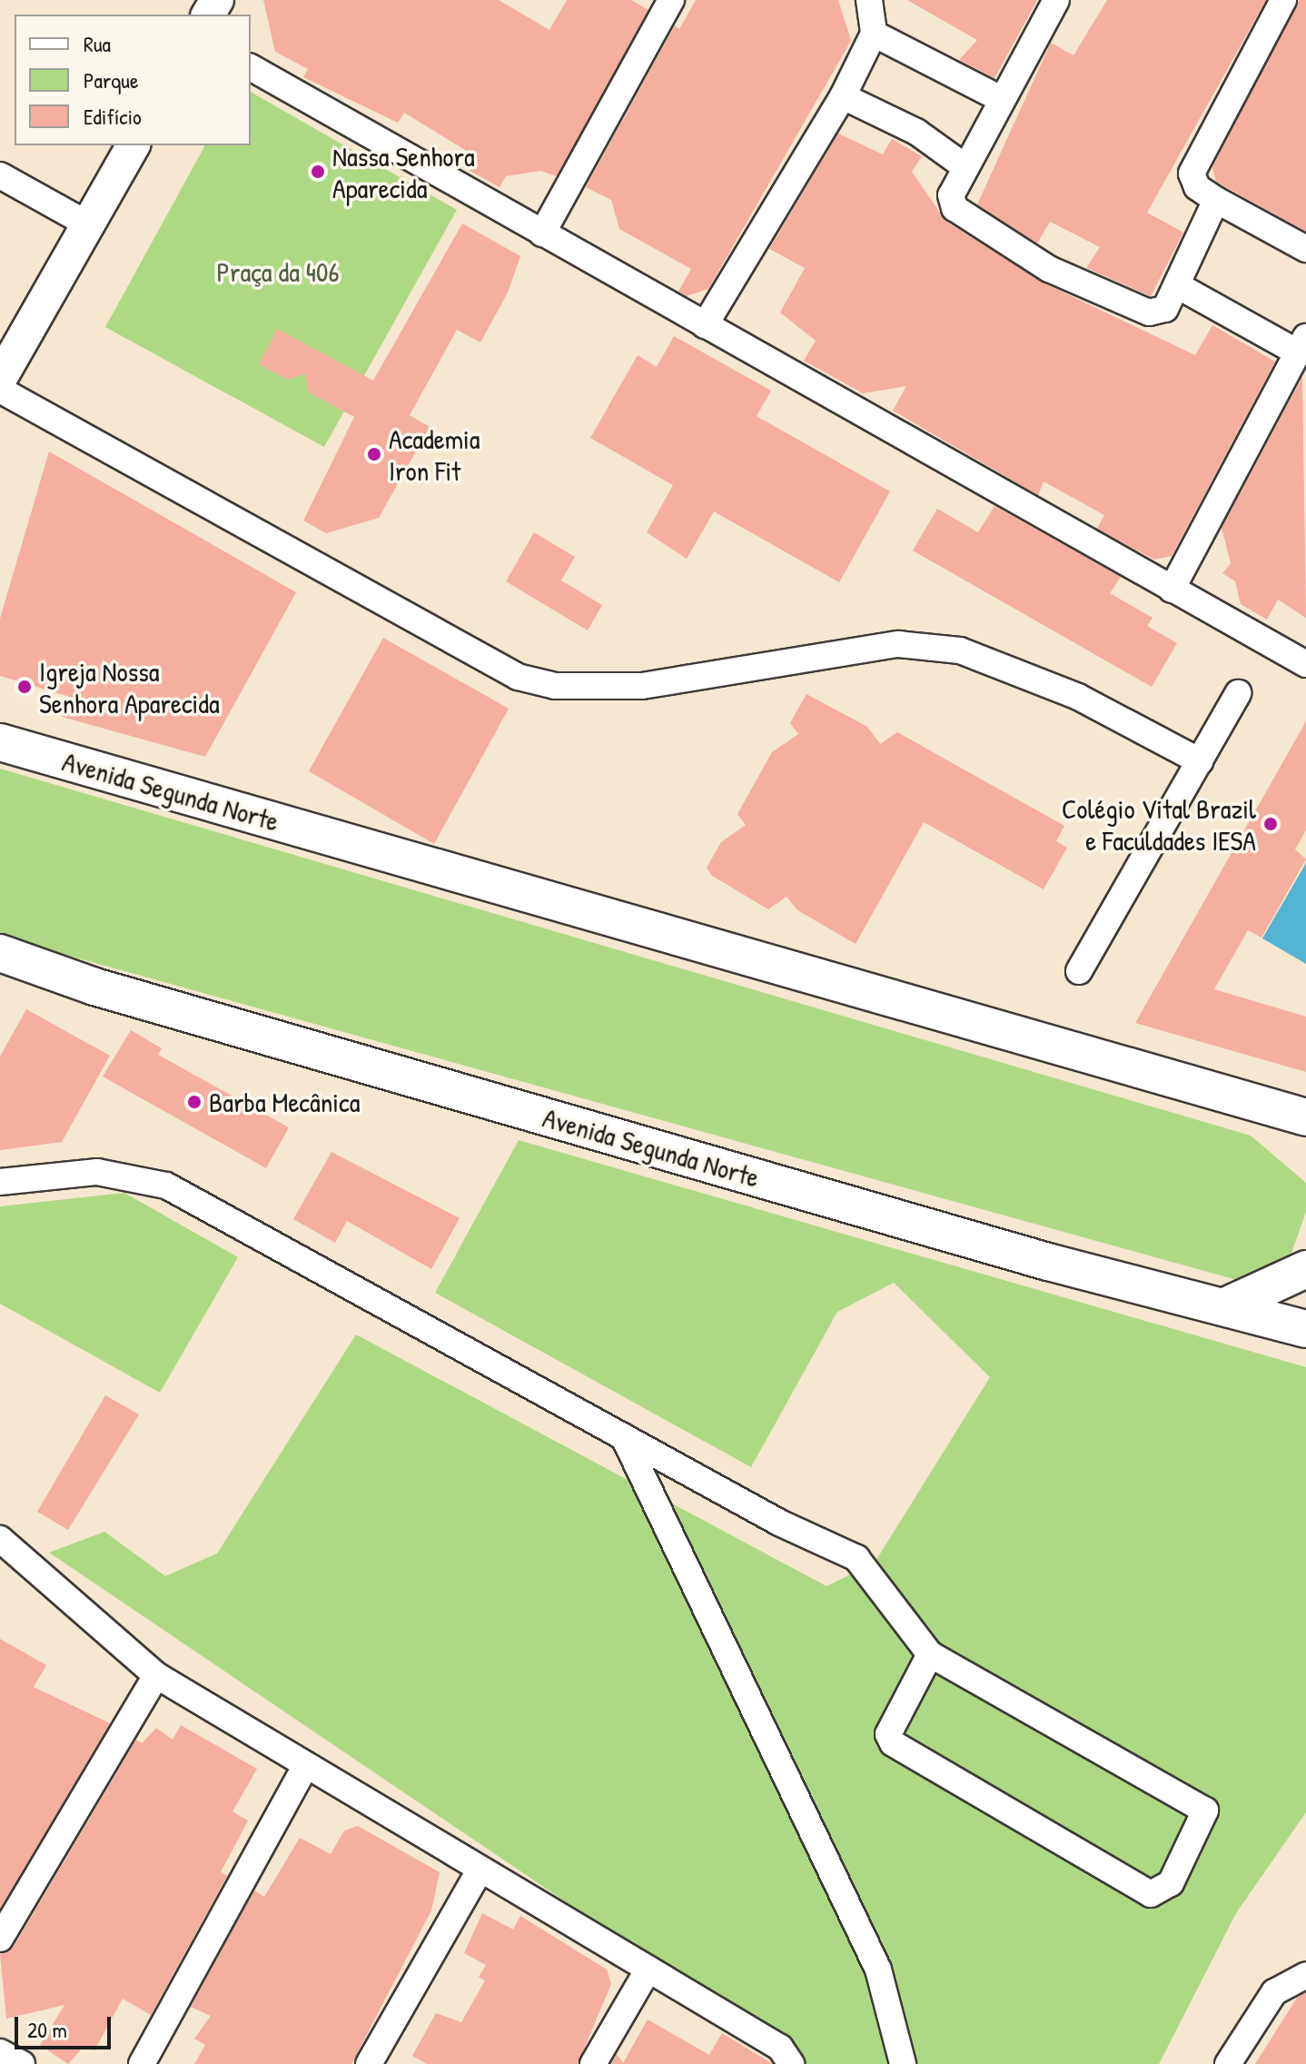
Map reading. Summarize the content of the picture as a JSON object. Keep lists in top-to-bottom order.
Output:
{
  "streets": {
    "main road": ["Avenida Segunda Norte"]
  },
  "parks": ["Praça da 406"],
  "places": [
    "Nassa Senhora Aparecida",
    "Academia Iron Fit",
    "Igreja Nossa Senhora Aparecida",
    "Colégio Vital Brazil e Faculdades IESA",
    "Barba Mecânica"
  ],
  "legend": ["Rua", "Parque", "Edifício"],
  "scale_bar": "20 m"
}
